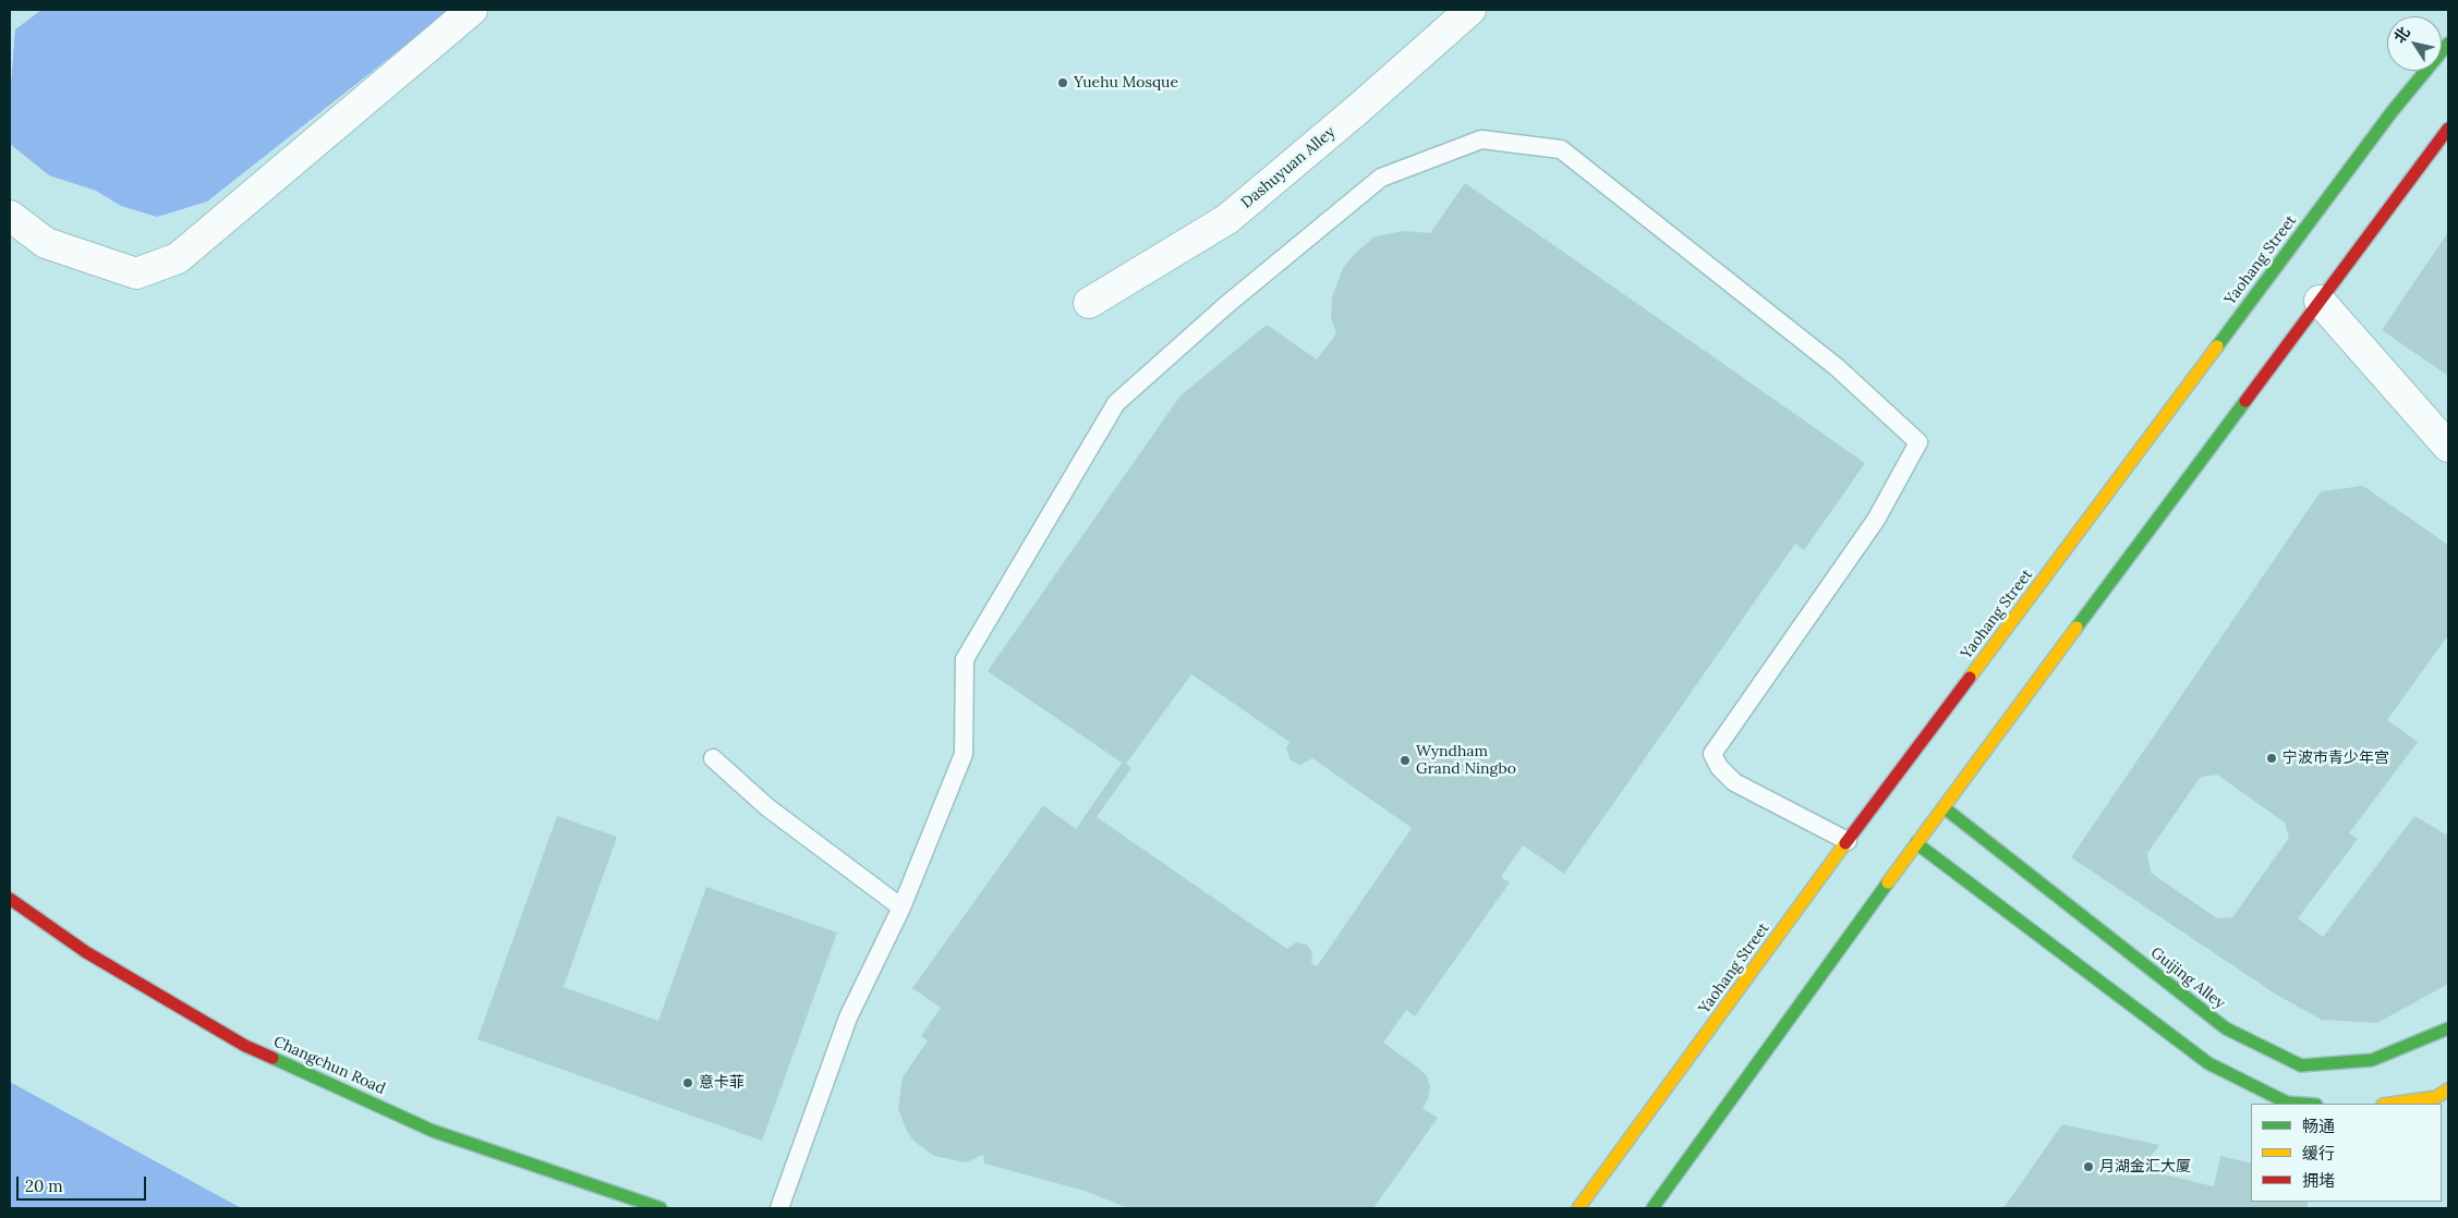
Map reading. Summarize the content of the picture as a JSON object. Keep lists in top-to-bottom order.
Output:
{
  "streets": {
    "main road": ["Yaohang Street", "Guijing Alley", "Changchun Road"],
    "street": ["Dashuyuan Alley"]
  },
  "places": [
    "Yuehu Mosque",
    "宁波市青少年宫",
    "Wyndham Grand Ningbo",
    "意卡菲",
    "月湖金汇大厦"
  ],
  "legend": ["畅通", "缓行", "拥堵"],
  "scale_bar": "20 m",
  "north": "top left"
}
